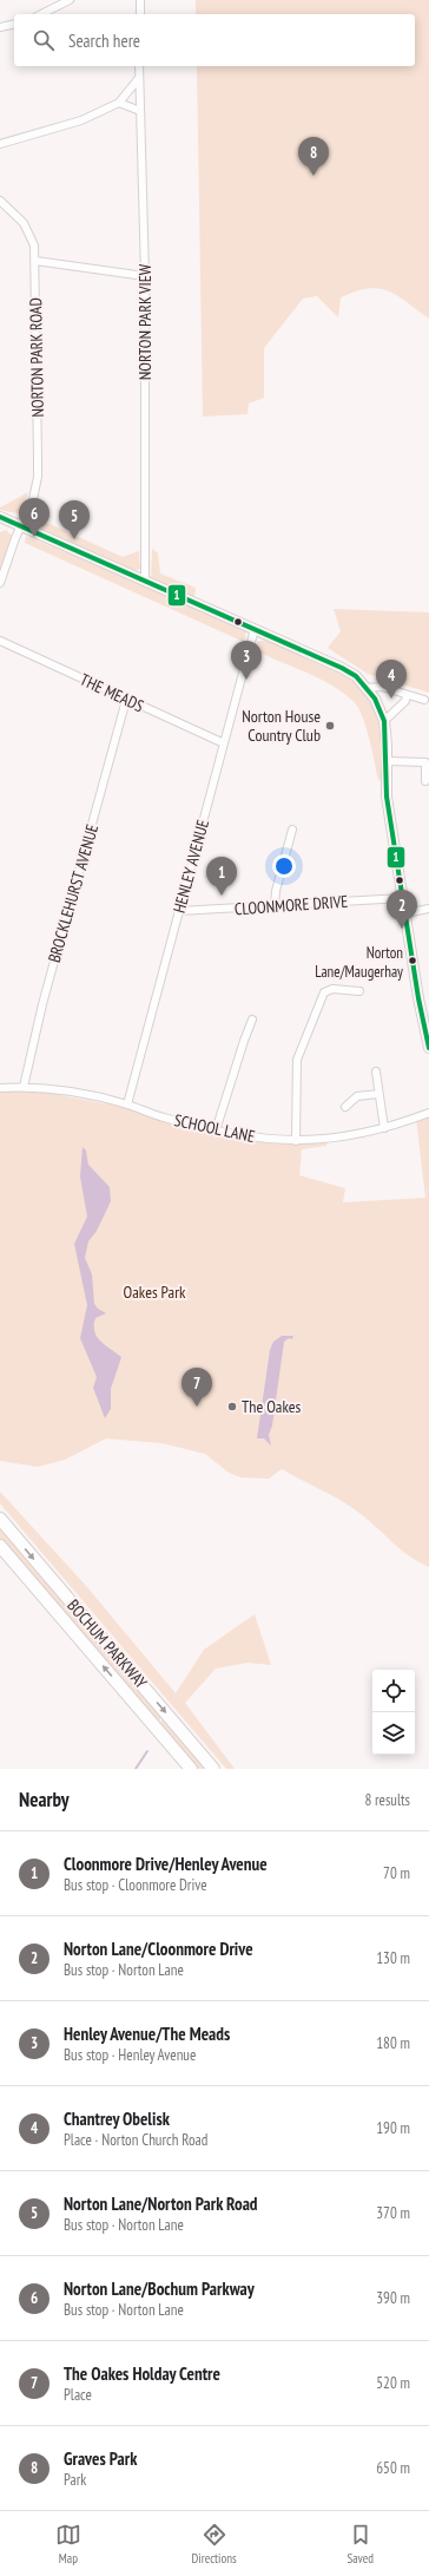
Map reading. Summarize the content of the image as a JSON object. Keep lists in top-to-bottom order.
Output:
{
  "streets": {
    "highway": ["BOCHUM PARKWAY"],
    "street": [
      "NORTON PARK VIEW",
      "NORTON PARK ROAD",
      "THE MEADS",
      "HENLEY AVENUE",
      "BROCKLEHURST AVENUE",
      "CLOONMORE DRIVE",
      "SCHOOL LANE"
    ]
  },
  "crossings": [
    ["THE MEADS", "HENLEY AVENUE"],
    ["THE MEADS", "BROCKLEHURST AVENUE"],
    ["HENLEY AVENUE", "CLOONMORE DRIVE"],
    ["HENLEY AVENUE", "SCHOOL LANE"],
    ["BROCKLEHURST AVENUE", "SCHOOL LANE"]
  ],
  "parks": ["Oakes Park"],
  "places": ["Norton House Country Club", "Norton Lane/Maugerhay", "The Oakes"],
  "lines": ["transit line 1"],
  "page": {
    "search": "Search here",
    "pins": [
      "8",
      "6",
      "5",
      "3",
      "4",
      "1",
      "2",
      "7"
    ],
    "heading": ["Nearby", "8 results"],
    "list": [
      {
        "mark": "1",
        "name": "Cloonmore Drive/Henley Avenue",
        "note": "Bus stop · Cloonmore Drive",
        "value": "70 m"
      },
      {
        "mark": "2",
        "name": "Norton Lane/Cloonmore Drive",
        "note": "Bus stop · Norton Lane",
        "value": "130 m"
      },
      {
        "mark": "3",
        "name": "Henley Avenue/The Meads",
        "note": "Bus stop · Henley Avenue",
        "value": "180 m"
      },
      {
        "mark": "4",
        "name": "Chantrey Obelisk",
        "note": "Place · Norton Church Road",
        "value": "190 m"
      },
      {
        "mark": "5",
        "name": "Norton Lane/Norton Park Road",
        "note": "Bus stop · Norton Lane",
        "value": "370 m"
      },
      {
        "mark": "6",
        "name": "Norton Lane/Bochum Parkway",
        "note": "Bus stop · Norton Lane",
        "value": "390 m"
      },
      {
        "mark": "7",
        "name": "The Oakes Holday Centre",
        "note": "Place",
        "value": "520 m"
      },
      {
        "mark": "8",
        "name": "Graves Park",
        "note": "Park",
        "value": "650 m"
      }
    ],
    "nav": ["Map", "Directions", "Saved"]
  }
}
